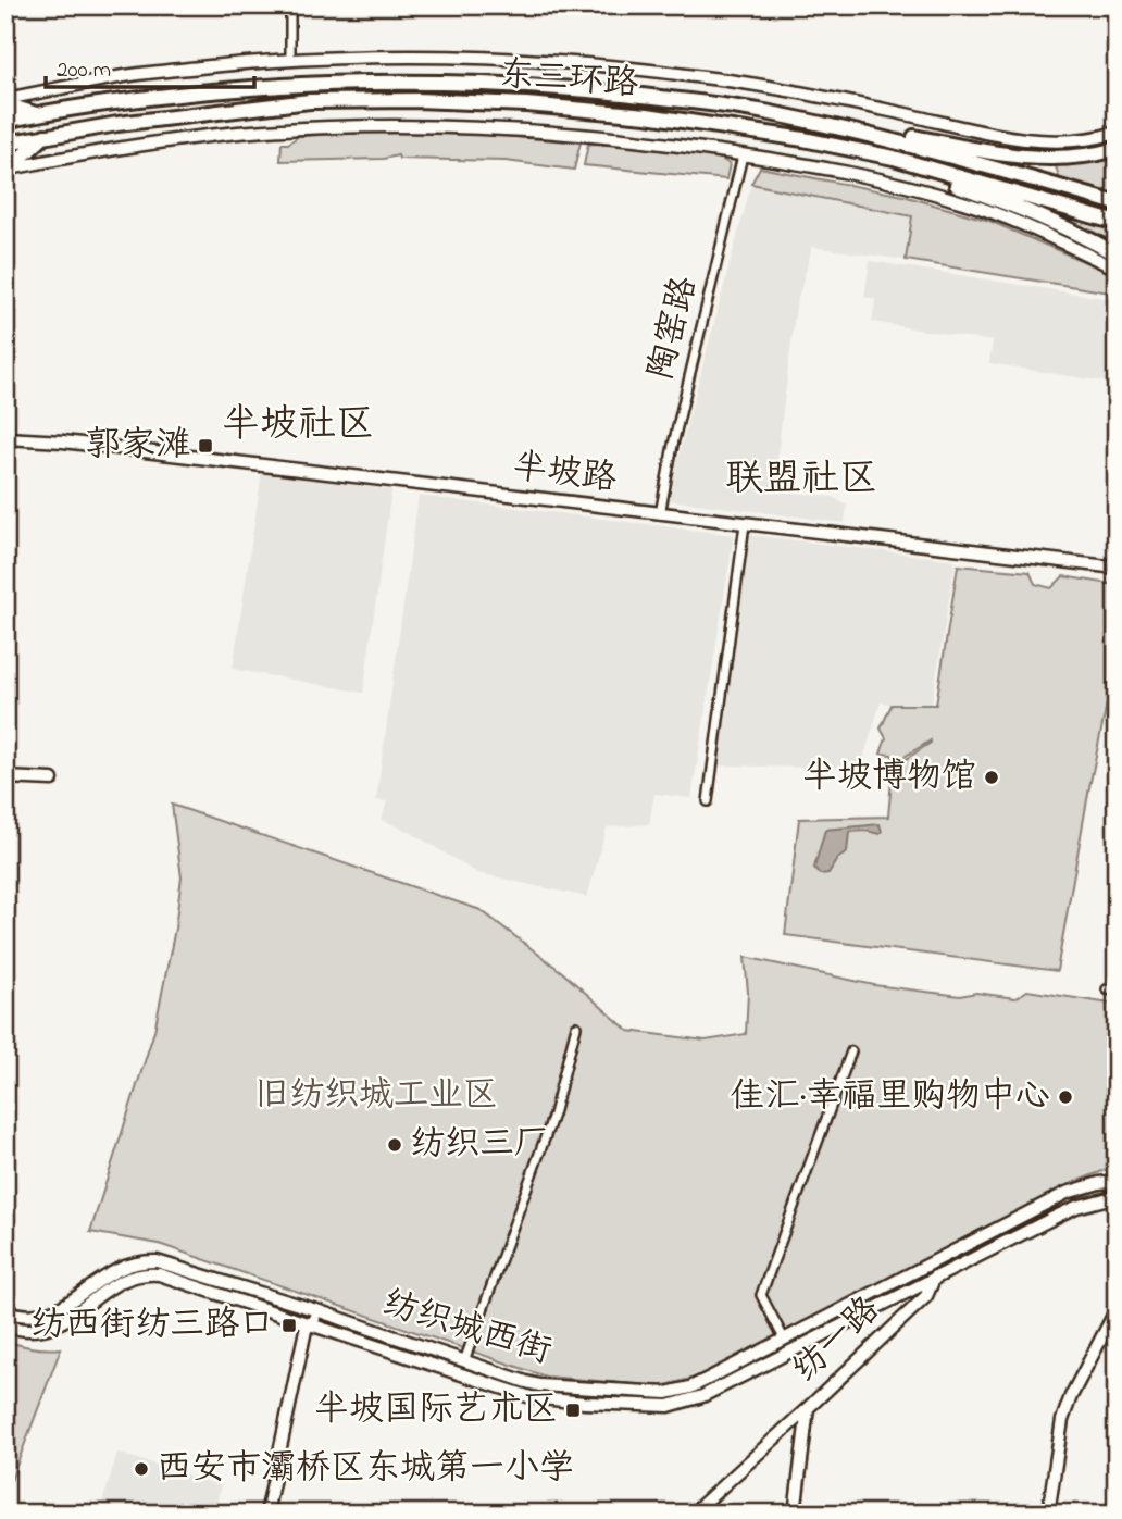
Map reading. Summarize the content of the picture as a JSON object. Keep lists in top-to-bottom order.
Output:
{
  "streets": {
    "highway": ["东三环路"],
    "main road": ["半坡路", "纺织城西街", "纺一路"],
    "street": ["陶窑路"]
  },
  "crossings": [
    ["陶窑路", "半坡路"],
    ["纺织城西街", "纺一路"]
  ],
  "districts": ["半坡社区", "联盟社区"],
  "parks": ["旧纺织城工业区"],
  "places": {
    "transit": ["郭家滩", "纺西街纺三路口", "半坡国际艺术区"],
    "other": [
      "半坡博物馆",
      "佳汇·幸福里购物中心",
      "纺织三厂",
      "西安市灞桥区东城第一小学"
    ]
  },
  "scale_bar": "200 m"
}
